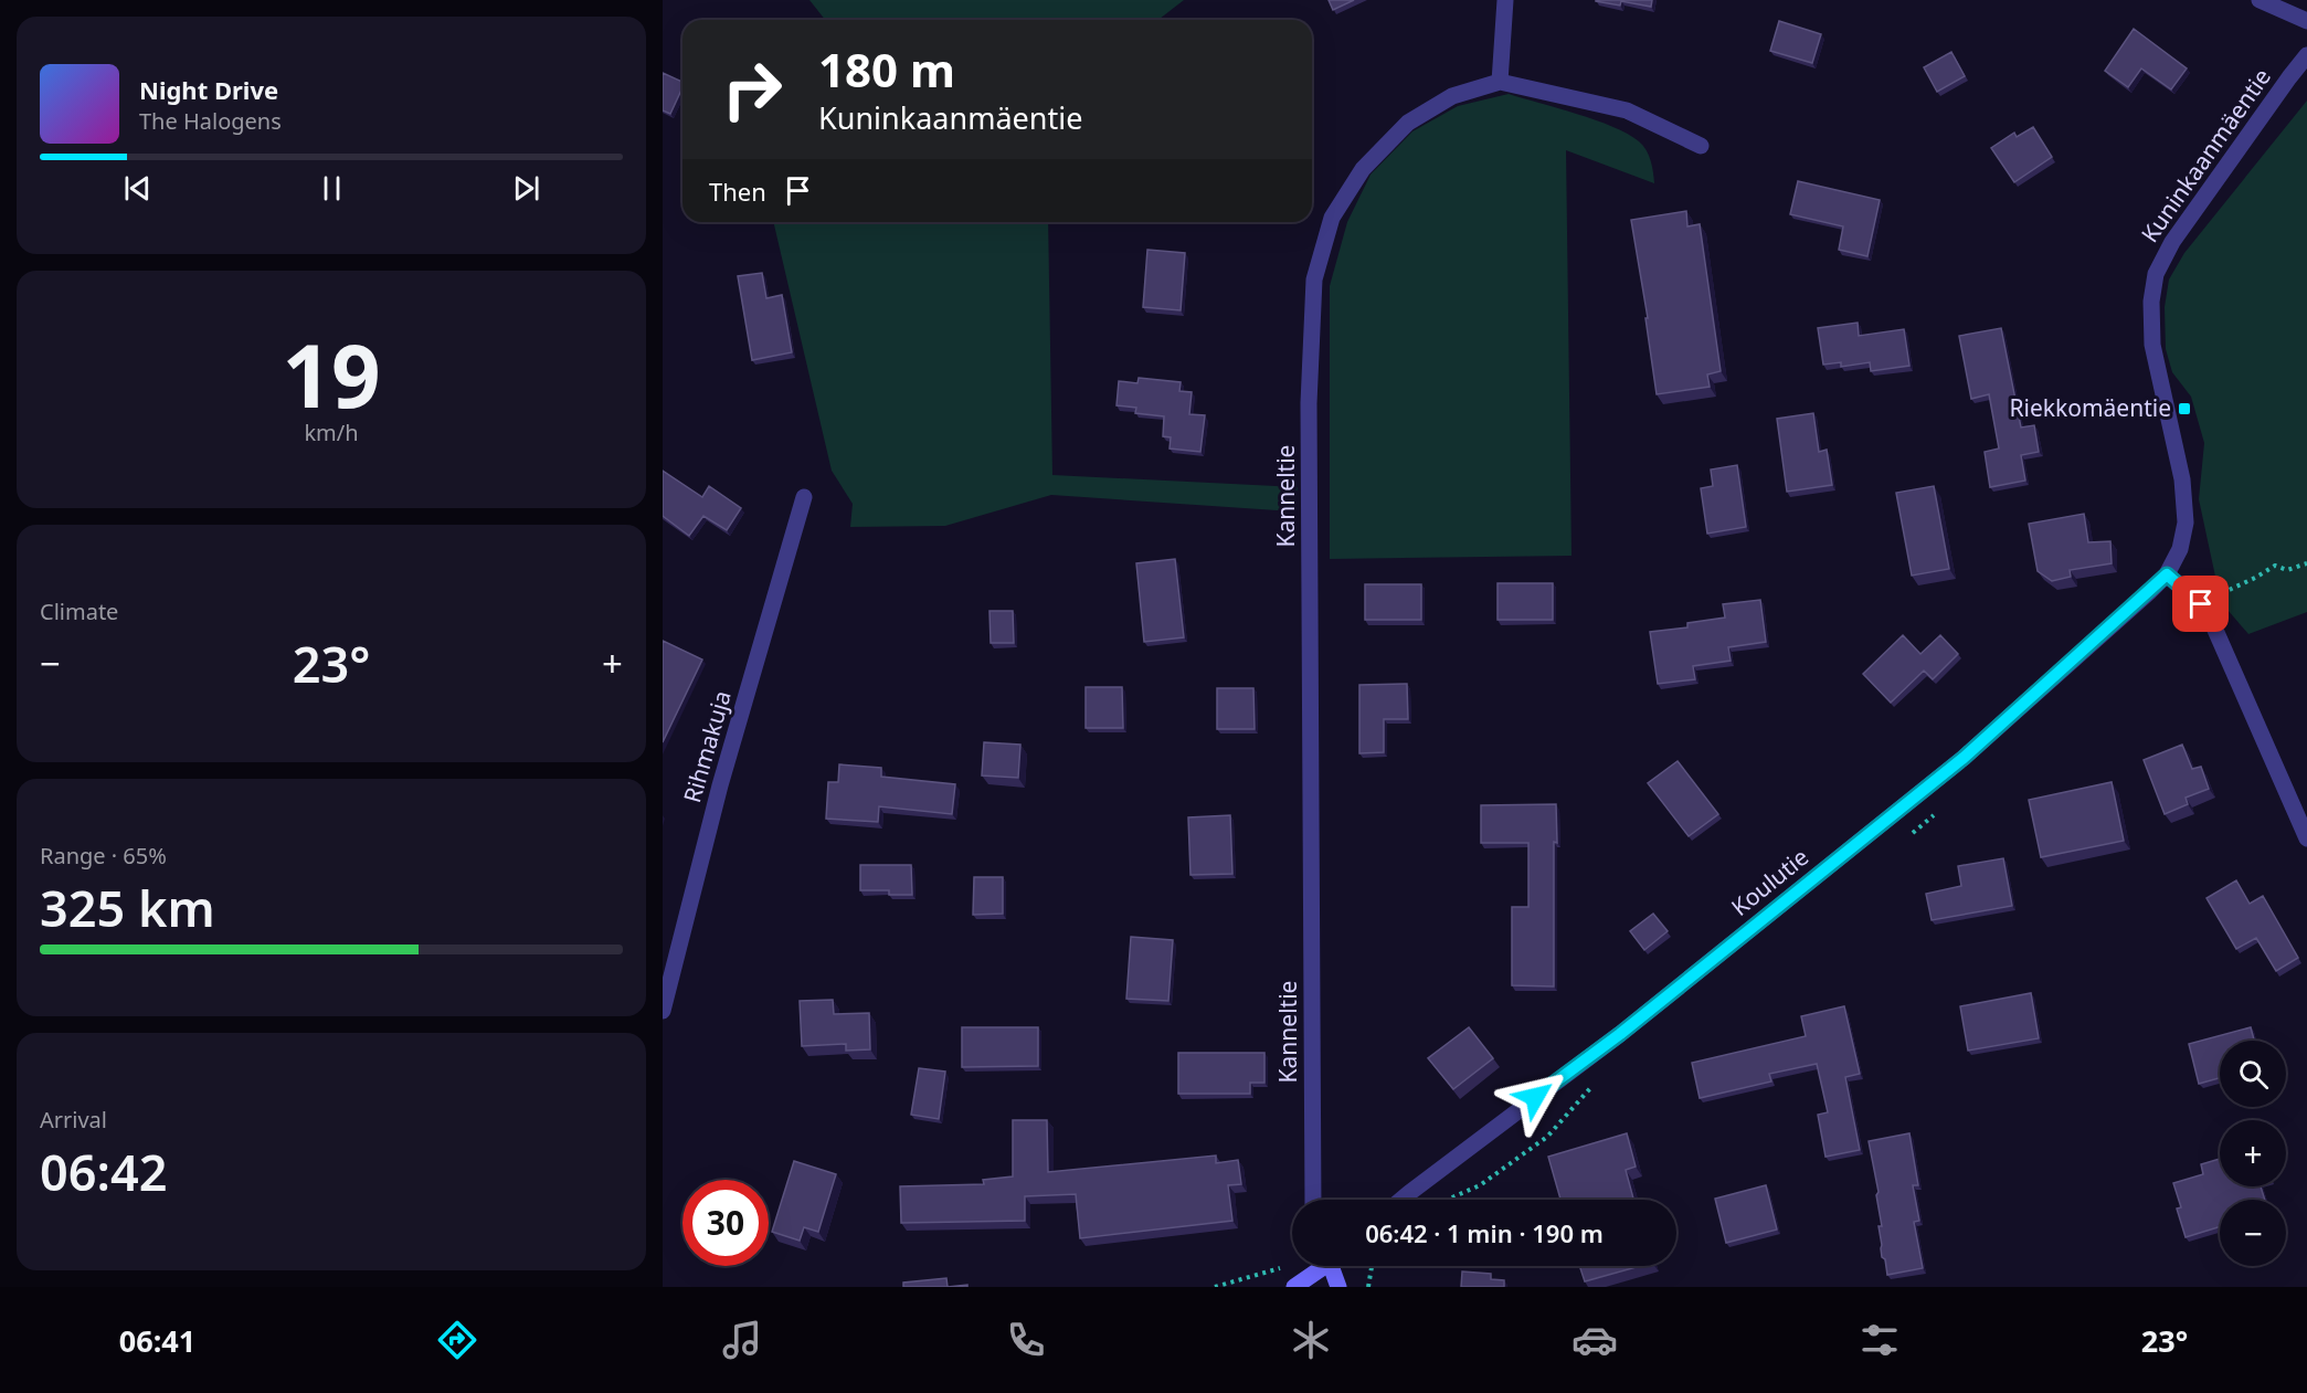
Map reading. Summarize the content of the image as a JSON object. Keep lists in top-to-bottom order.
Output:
{
  "streets": {
    "street": [
      "Kuninkaanmäentie",
      "Kanneltie",
      "Rihmakuja",
      "Koulutie"
    ]
  },
  "crossings": [
    ["Kuninkaanmäentie", "Koulutie"]
  ],
  "places": {
    "transit": ["Riekkomäentie"]
  },
  "page": {
    "turn": ["180 m", "Kuninkaanmäentie"],
    "song": ["Night Drive", "The Halogens"],
    "then": "Then",
    "tile": [
      ["19", "km/h"],
      "Climate",
      ["Range · 65%", "325 km"],
      ["Arrival", "06:42"]
    ],
    "heat": ["−", "23°", "+"],
    "map_buttons": ["+", "−"],
    "limit": "30",
    "trip": "06:42 · 1 min · 190 m",
    "tabs": ["06:41", "23°"]
  }
}
